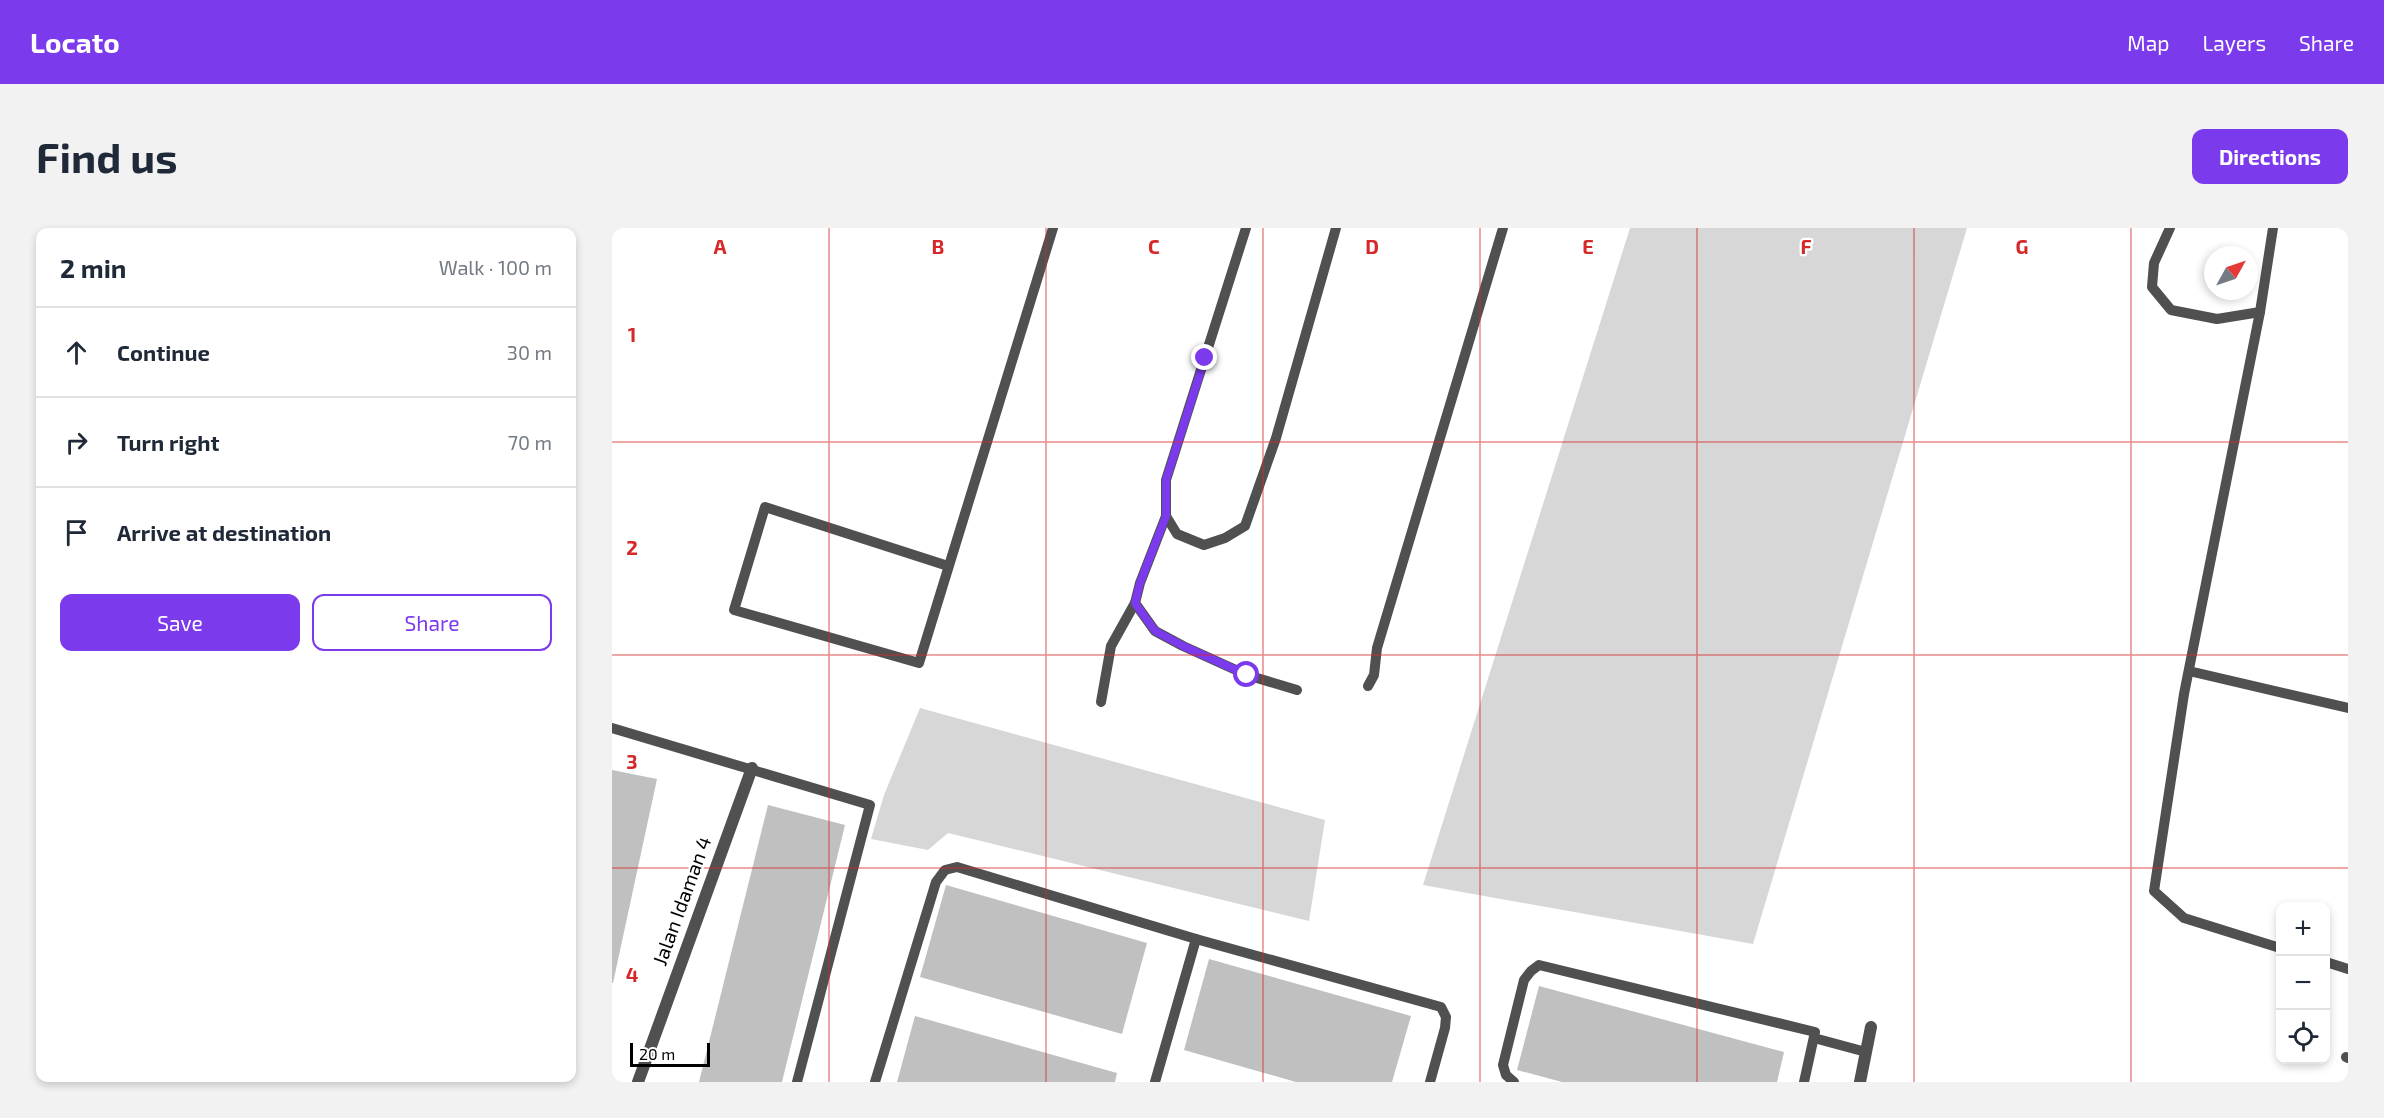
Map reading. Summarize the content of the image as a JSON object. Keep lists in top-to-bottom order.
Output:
{
  "streets": {
    "street": ["Jalan Idaman 4"]
  },
  "scale_bar": "20 m",
  "north": "top right",
  "page": {
    "header": "Locato",
    "nav": ["Map", "Layers", "Share"],
    "buttons": [
      "Directions",
      ["Save", "Share"]
    ],
    "title": "Find us",
    "heading": ["2 min", "Walk · 100 m"],
    "list": [
      ["Continue", "30 m"],
      ["Turn right", "70 m"],
      "Arrive at destination"
    ],
    "map_buttons": ["+", "−"],
    "scale": "20 m"
  },
  "grid": {
    "columns": [
      "A",
      "B",
      "C",
      "D",
      "E",
      "F",
      "G"
    ],
    "rows": [
      "1",
      "2",
      "3",
      "4"
    ]
  }
}
